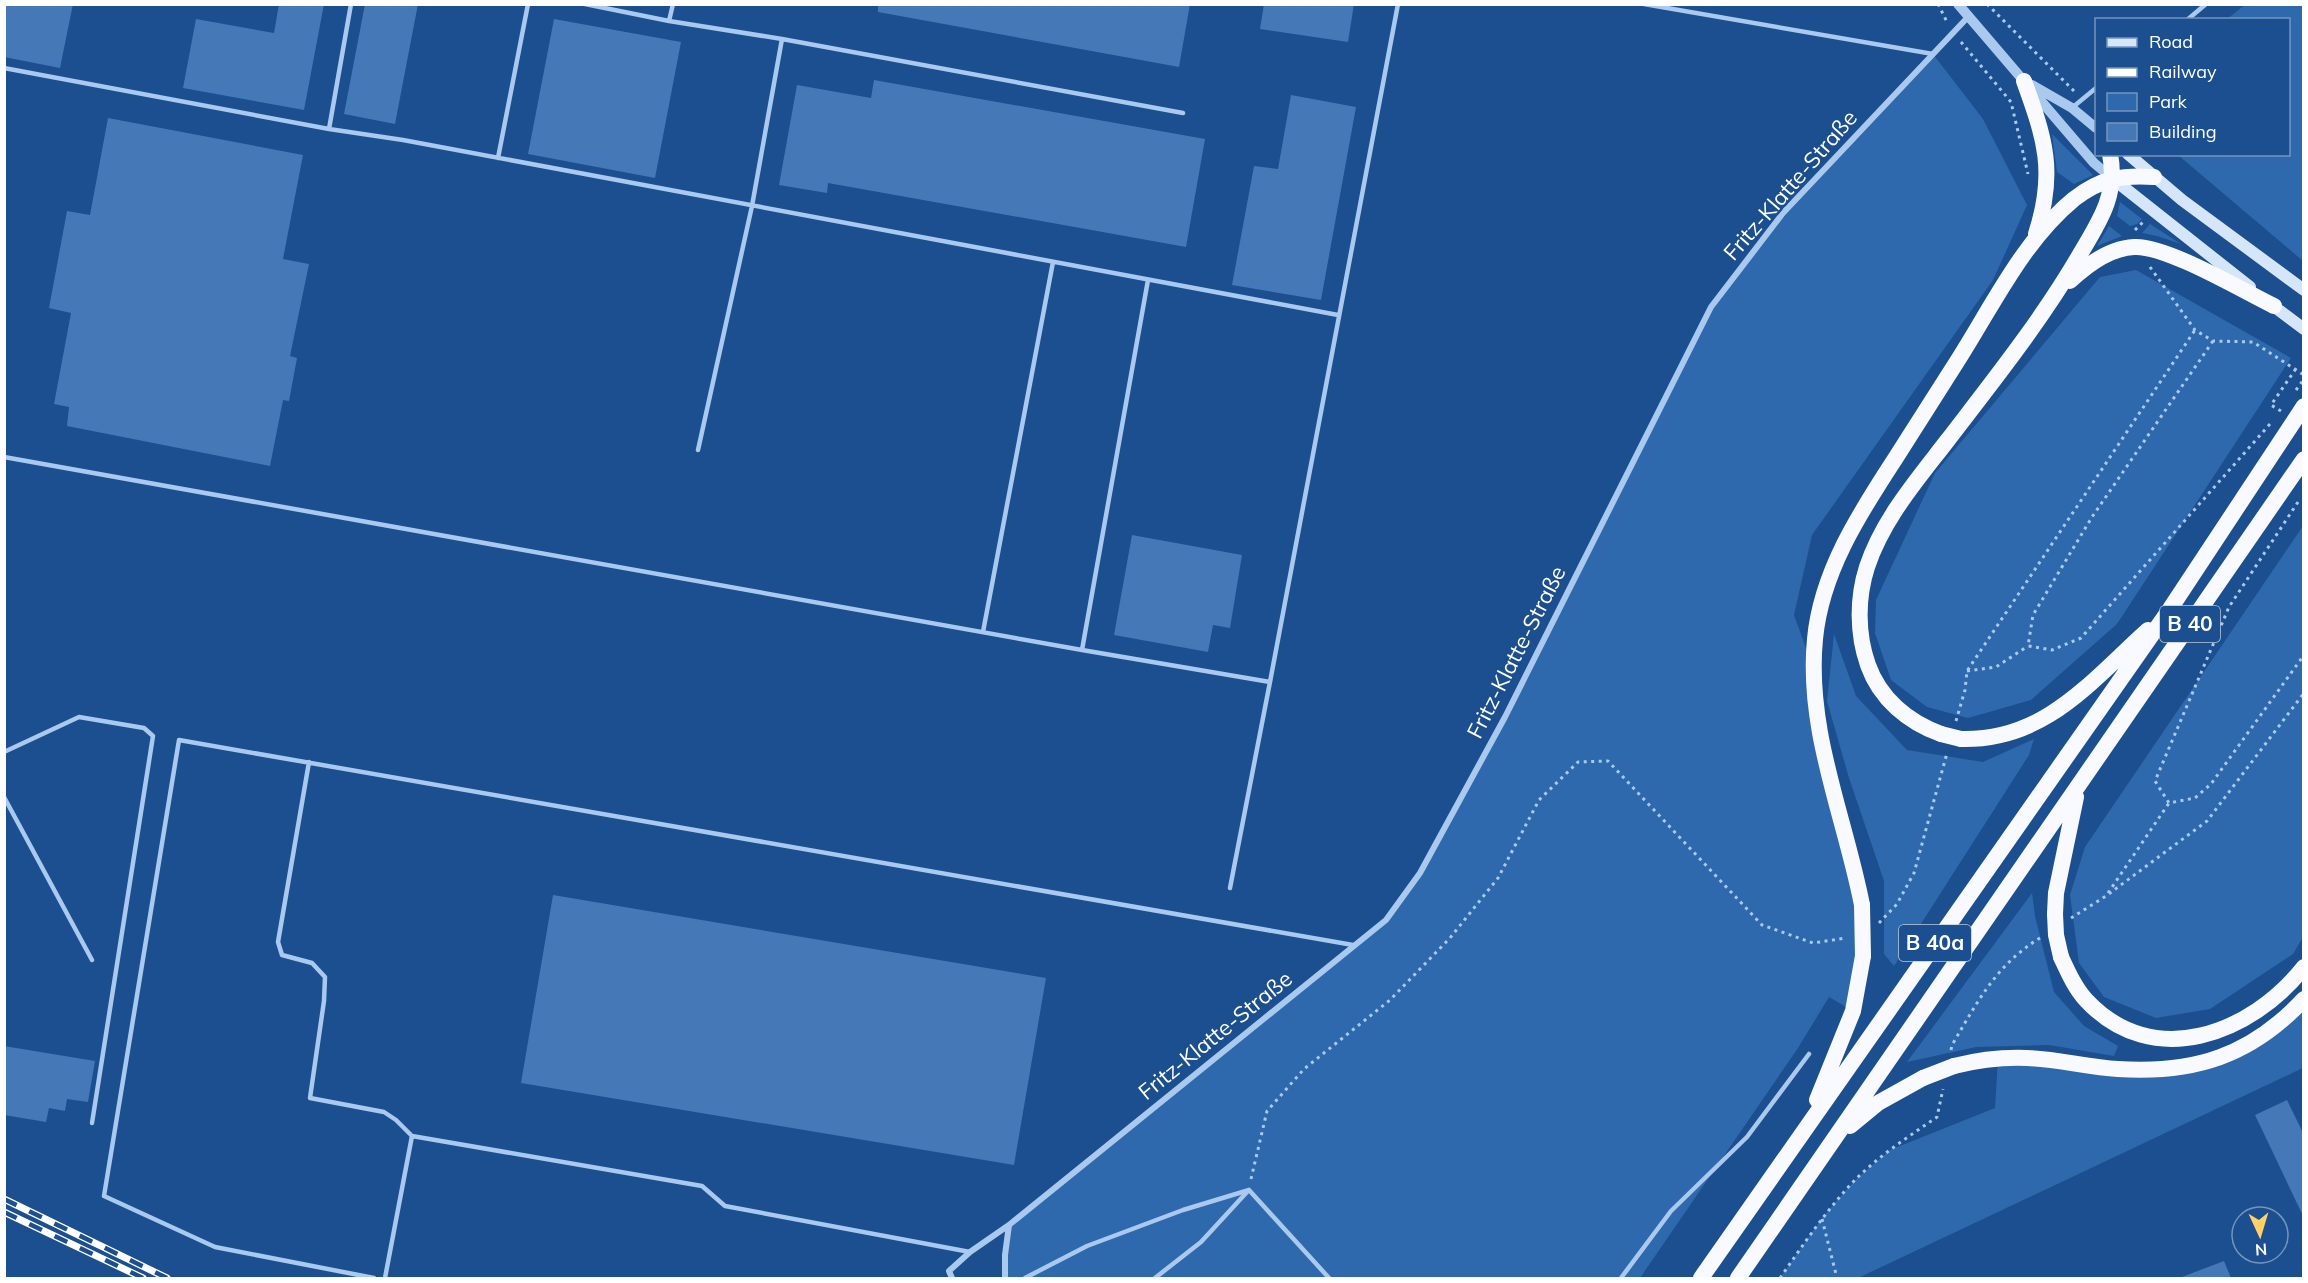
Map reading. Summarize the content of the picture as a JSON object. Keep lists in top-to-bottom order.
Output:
{
  "streets": {
    "highway": ["B 40", "B 40a"],
    "street": ["Fritz-Klatte-Straße"]
  },
  "crossings": [
    ["B 40", "B 40a"]
  ],
  "legend": [
    "Road",
    "Railway",
    "Park",
    "Building"
  ],
  "north": "bottom"
}
